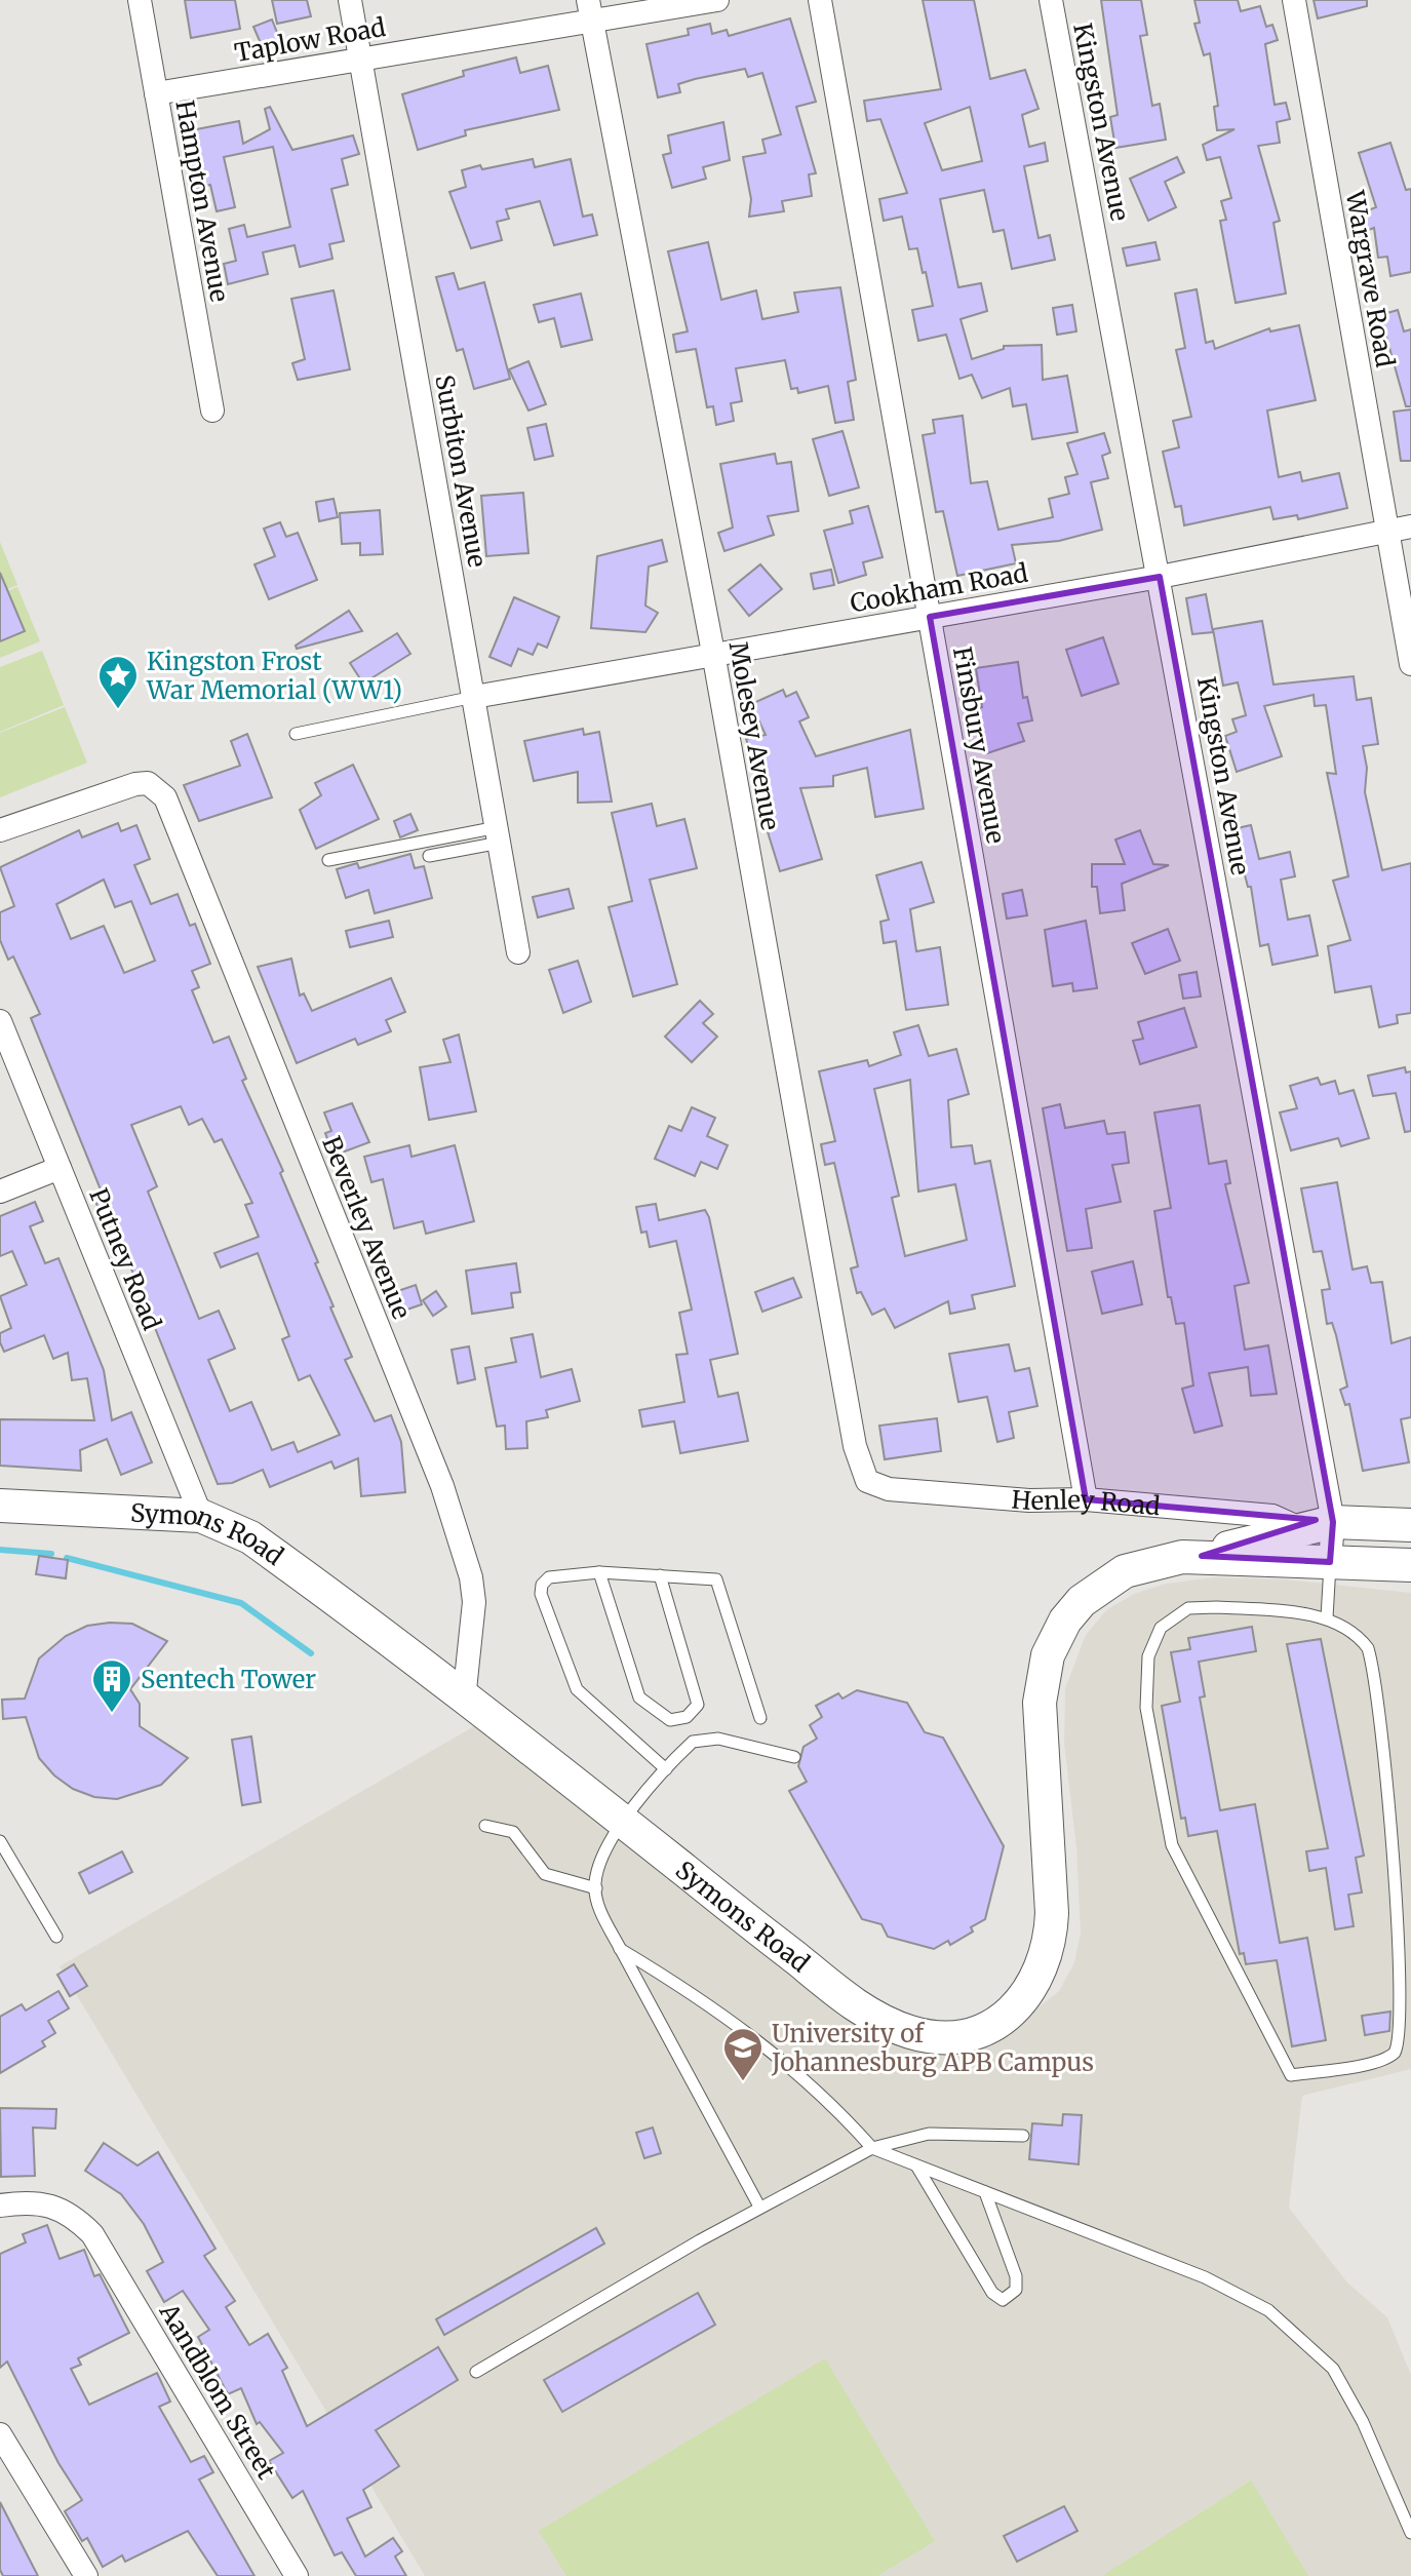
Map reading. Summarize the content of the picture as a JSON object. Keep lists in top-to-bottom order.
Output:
{
  "streets": {
    "main road": ["Henley Road", "Symons Road"],
    "street": [
      "Taplow Road",
      "Kingston Avenue",
      "Hampton Avenue",
      "Wargrave Road",
      "Surbiton Avenue",
      "Cookham Road",
      "Molesey Avenue",
      "Finsbury Avenue",
      "Beverley Avenue",
      "Putney Road",
      "Aandblom Street"
    ]
  },
  "crossings": [
    ["Taplow Road", "Hampton Avenue"],
    ["Taplow Road", "Surbiton Avenue"],
    ["Taplow Road", "Molesey Avenue"],
    ["Kingston Avenue", "Cookham Road"],
    ["Kingston Avenue", "Henley Road"],
    ["Wargrave Road", "Cookham Road"],
    ["Surbiton Avenue", "Cookham Road"],
    ["Cookham Road", "Molesey Avenue"],
    ["Cookham Road", "Finsbury Avenue"],
    ["Molesey Avenue", "Henley Road"],
    ["Finsbury Avenue", "Henley Road"],
    ["Beverley Avenue", "Symons Road"],
    ["Putney Road", "Symons Road"],
    ["Henley Road", "Symons Road"]
  ],
  "places": {
    "place": ["Kingston Frost War Memorial (WW1)"],
    "building": ["Sentech Tower"],
    "school or university": ["University of Johannesburg APB Campus"]
  }
}
